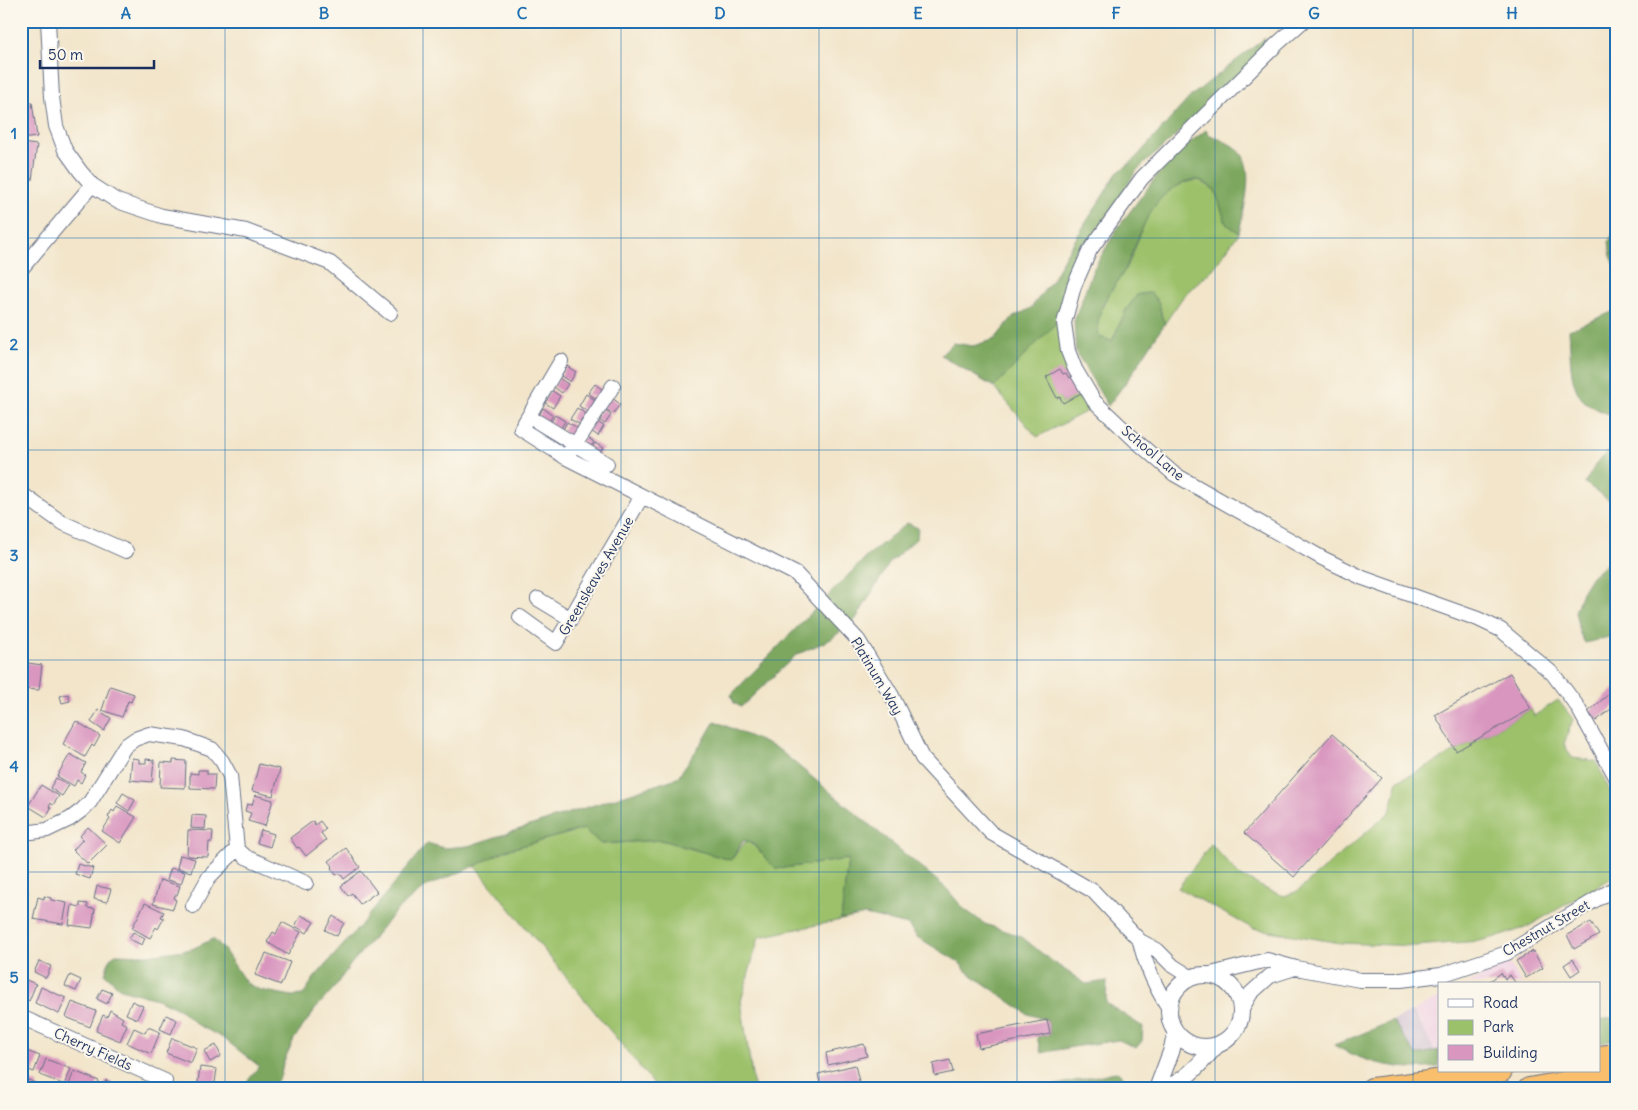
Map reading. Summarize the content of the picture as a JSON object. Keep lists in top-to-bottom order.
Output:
{
  "streets": {
    "street": [
      "School Lane",
      "Greensleaves Avenue",
      "Platinum Way",
      "Chestnut Street",
      "Cherry Fields"
    ]
  },
  "crossings": [
    ["Greensleaves Avenue", "Platinum Way"],
    ["Platinum Way", "Chestnut Street"]
  ],
  "legend": ["Road", "Park", "Building"],
  "scale_bar": "50 m",
  "grid": {
    "columns": [
      "A",
      "B",
      "C",
      "D",
      "E",
      "F",
      "G",
      "H"
    ],
    "rows": [
      "1",
      "2",
      "3",
      "4",
      "5"
    ]
  }
}
